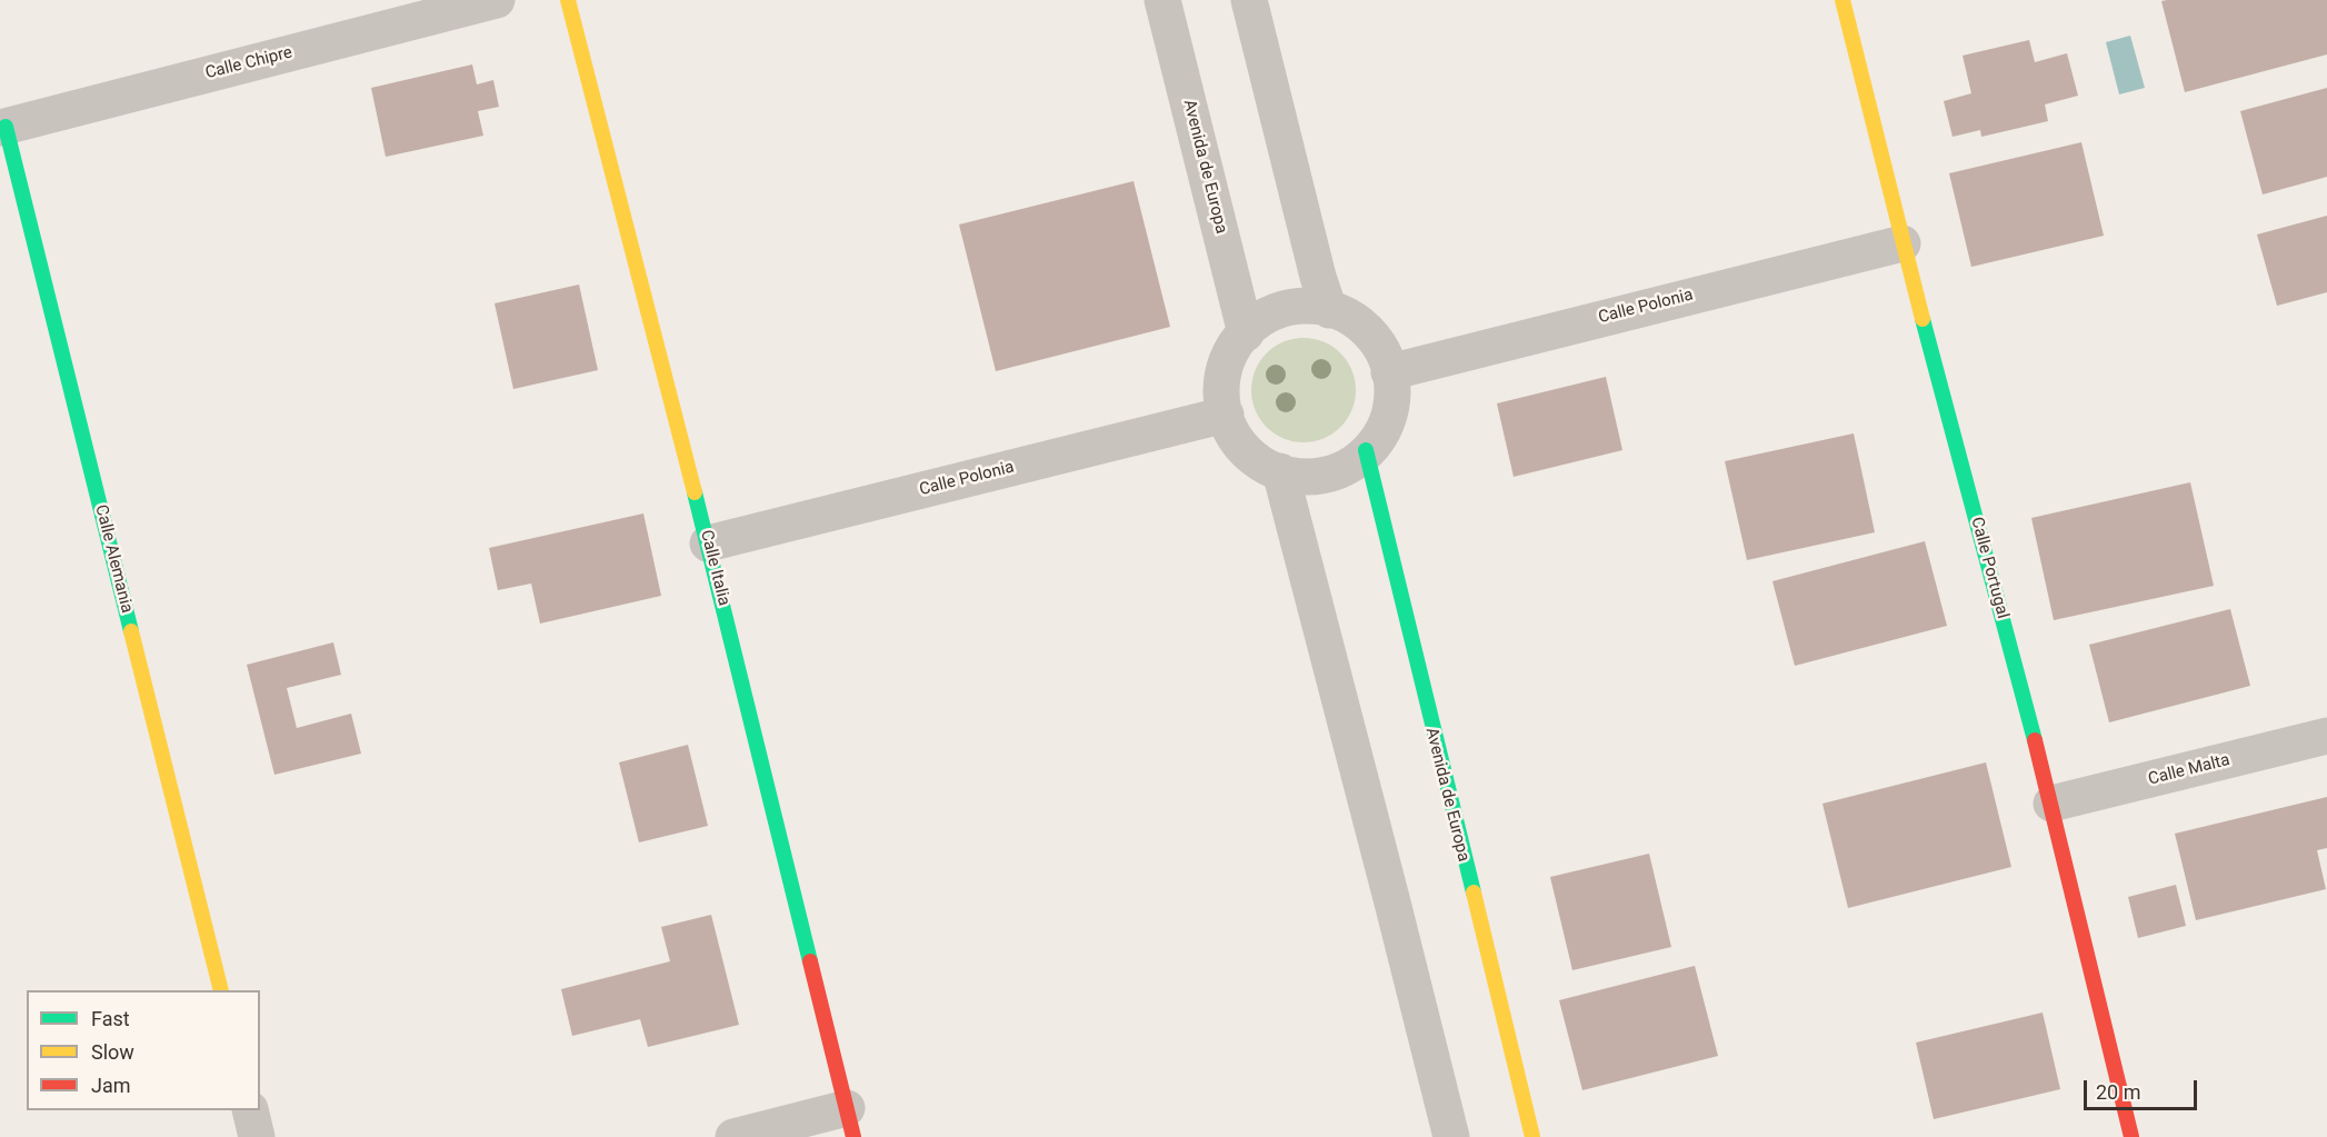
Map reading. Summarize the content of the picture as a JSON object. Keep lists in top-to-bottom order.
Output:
{
  "streets": {
    "street": [
      "Calle Chipre",
      "Avenida de Europa",
      "Calle Polonia",
      "Calle Alemania",
      "Calle Italia",
      "Calle Portugal",
      "Calle Malta"
    ]
  },
  "crossings": [
    ["Calle Chipre", "Calle Alemania"],
    ["Avenida de Europa", "Calle Polonia"],
    ["Calle Polonia", "Calle Italia"],
    ["Calle Polonia", "Calle Portugal"],
    ["Calle Portugal", "Calle Malta"]
  ],
  "legend": ["Fast", "Slow", "Jam"],
  "scale_bar": "20 m"
}
